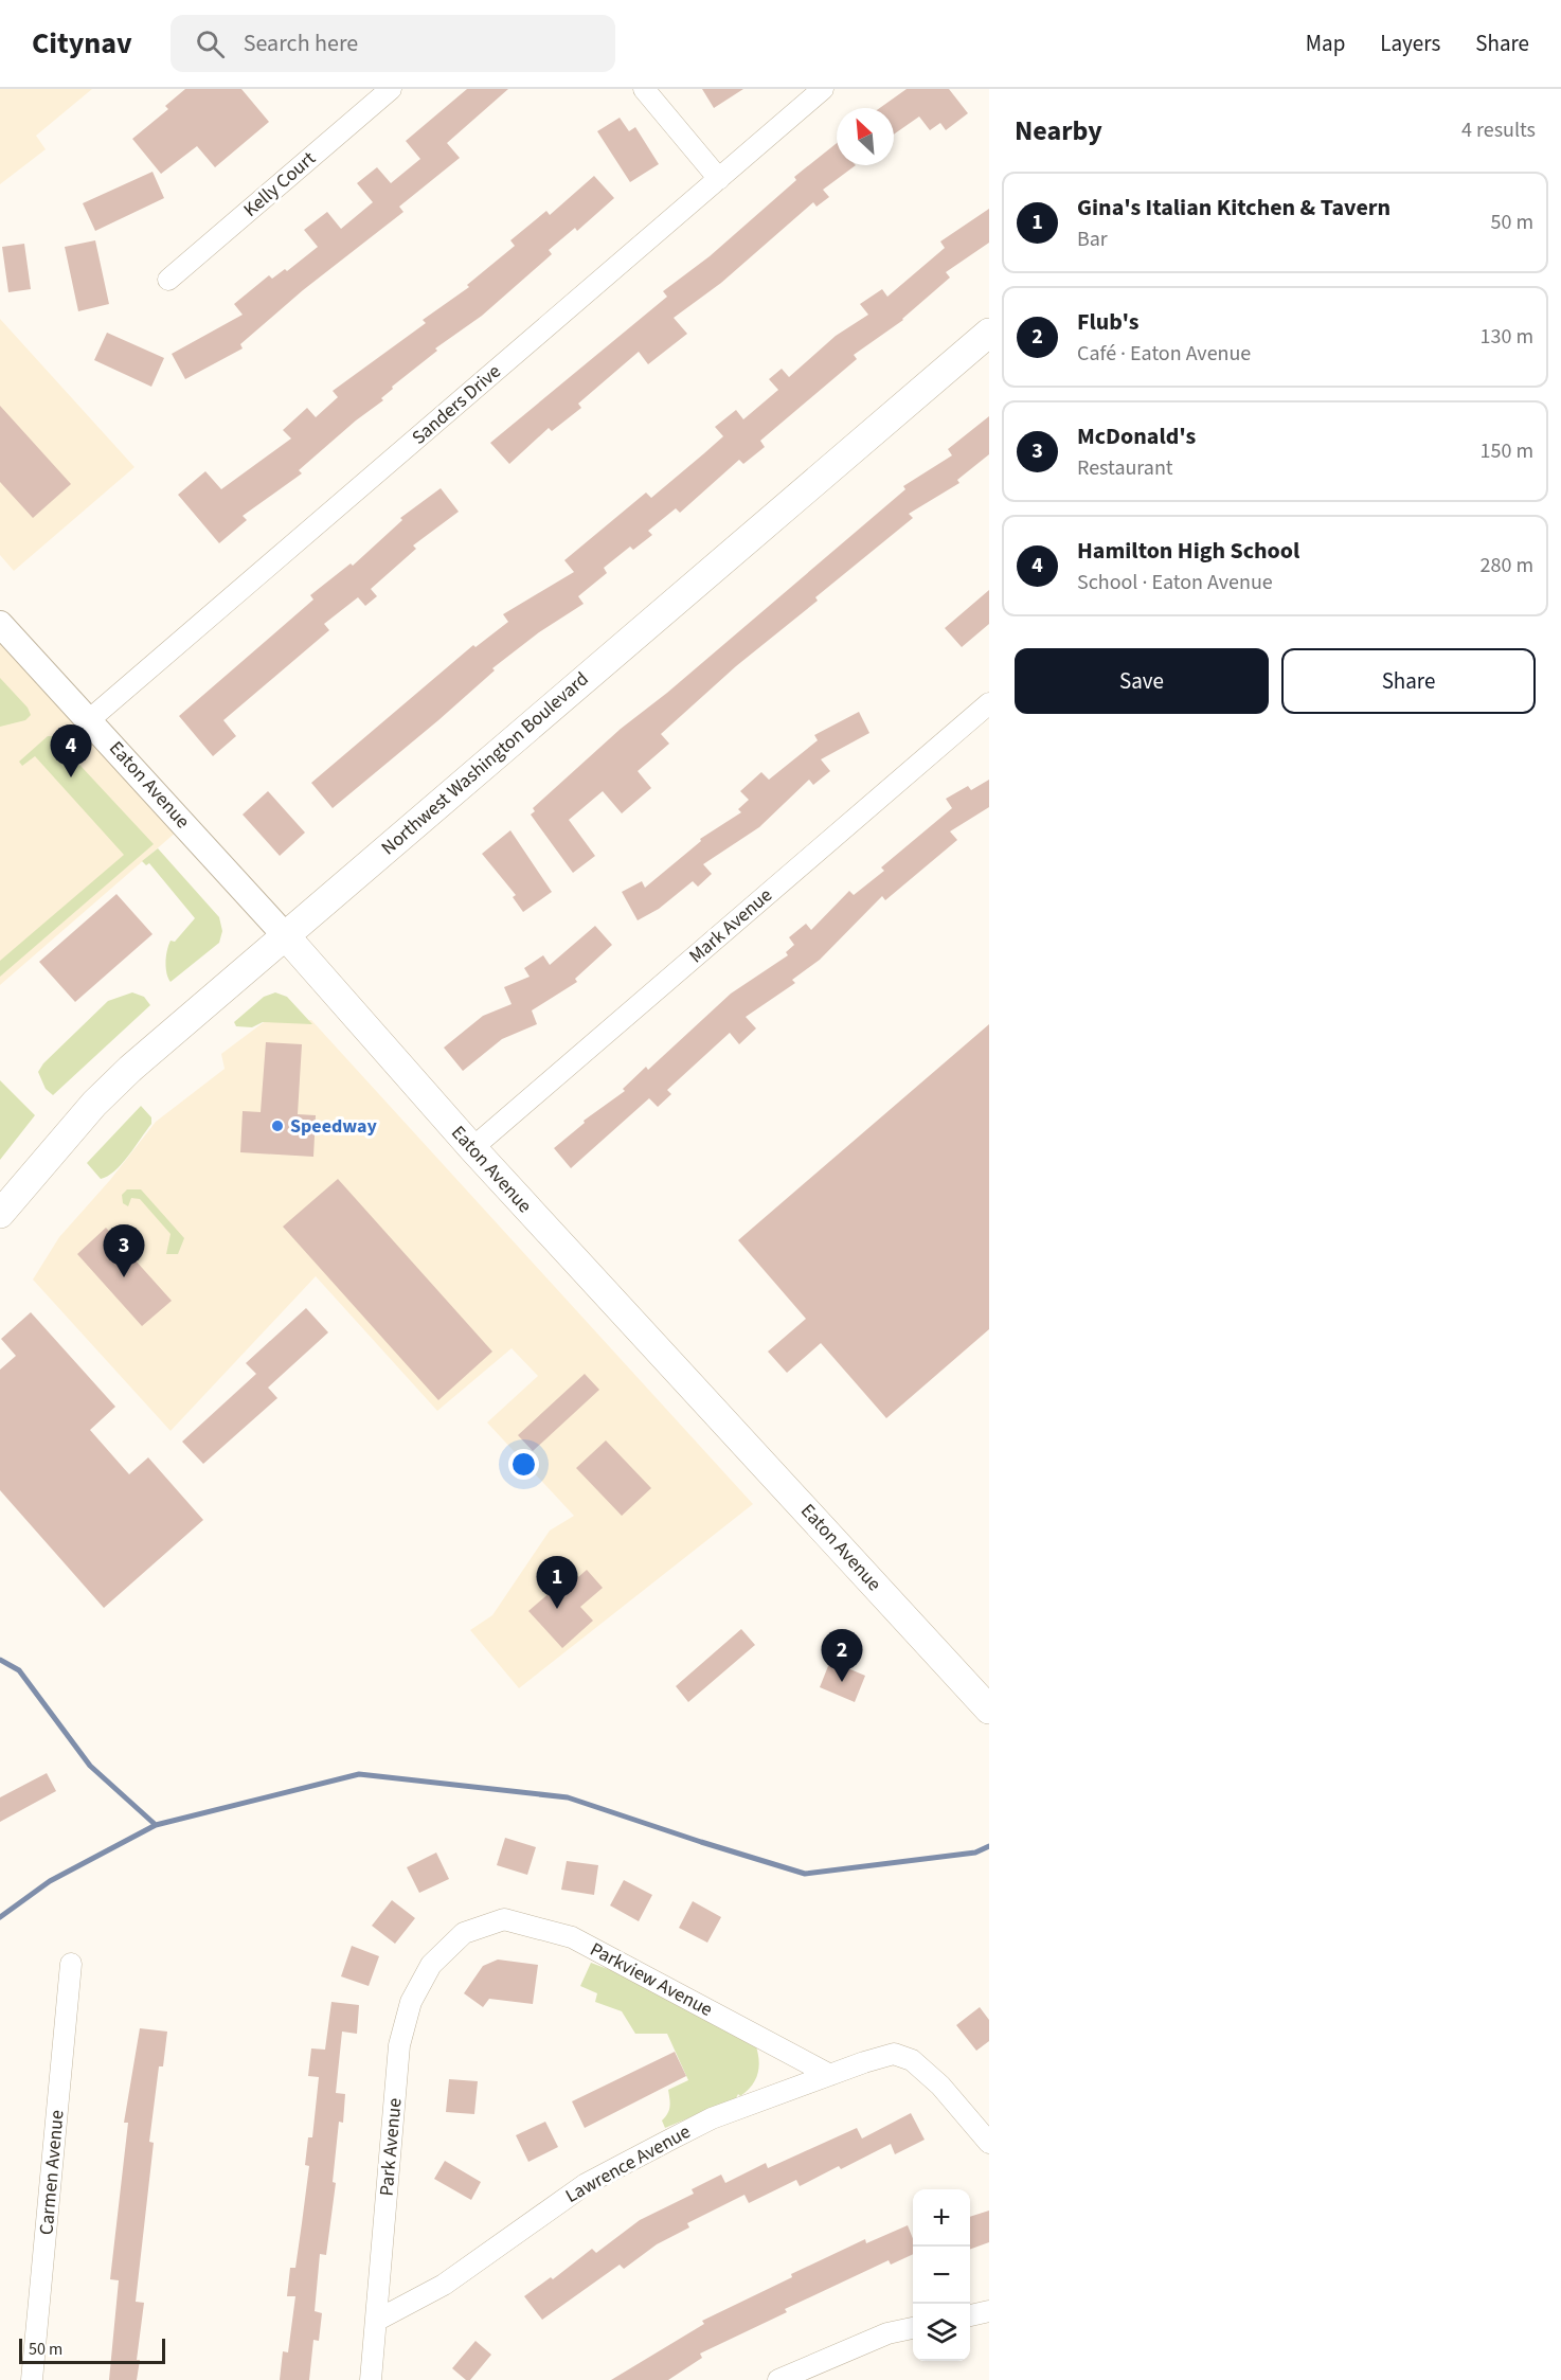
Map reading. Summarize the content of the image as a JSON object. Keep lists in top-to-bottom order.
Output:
{
  "streets": {
    "main road": ["Northwest Washington Boulevard", "Eaton Avenue"],
    "street": [
      "Kelly Court",
      "Sanders Drive",
      "Mark Avenue",
      "Parkview Avenue",
      "Park Avenue",
      "Lawrence Avenue",
      "Carmen Avenue"
    ]
  },
  "crossings": [
    ["Sanders Drive", "Eaton Avenue"],
    ["Northwest Washington Boulevard", "Eaton Avenue"],
    ["Eaton Avenue", "Mark Avenue"],
    ["Parkview Avenue", "Park Avenue"],
    ["Parkview Avenue", "Lawrence Avenue"],
    ["Park Avenue", "Lawrence Avenue"]
  ],
  "places": ["Speedway"],
  "scale_bar": "50 m",
  "north": "top left",
  "page": {
    "header": "Citynav",
    "search": "Search here",
    "nav": ["Map", "Layers", "Share"],
    "heading": ["Nearby", "4 results"],
    "list": [
      {
        "mark": "1",
        "name": "Gina's Italian Kitchen & Tavern",
        "note": "Bar",
        "value": "50 m"
      },
      {
        "mark": "2",
        "name": "Flub's",
        "note": "Café · Eaton Avenue",
        "value": "130 m"
      },
      {
        "mark": "3",
        "name": "McDonald's",
        "note": "Restaurant",
        "value": "150 m"
      },
      {
        "mark": "4",
        "name": "Hamilton High School",
        "note": "School · Eaton Avenue",
        "value": "280 m"
      }
    ],
    "buttons": ["Save", "Share"],
    "pins": [
      "4",
      "3",
      "1",
      "2"
    ],
    "map_buttons": ["+", "−"],
    "scale": "50 m"
  }
}
